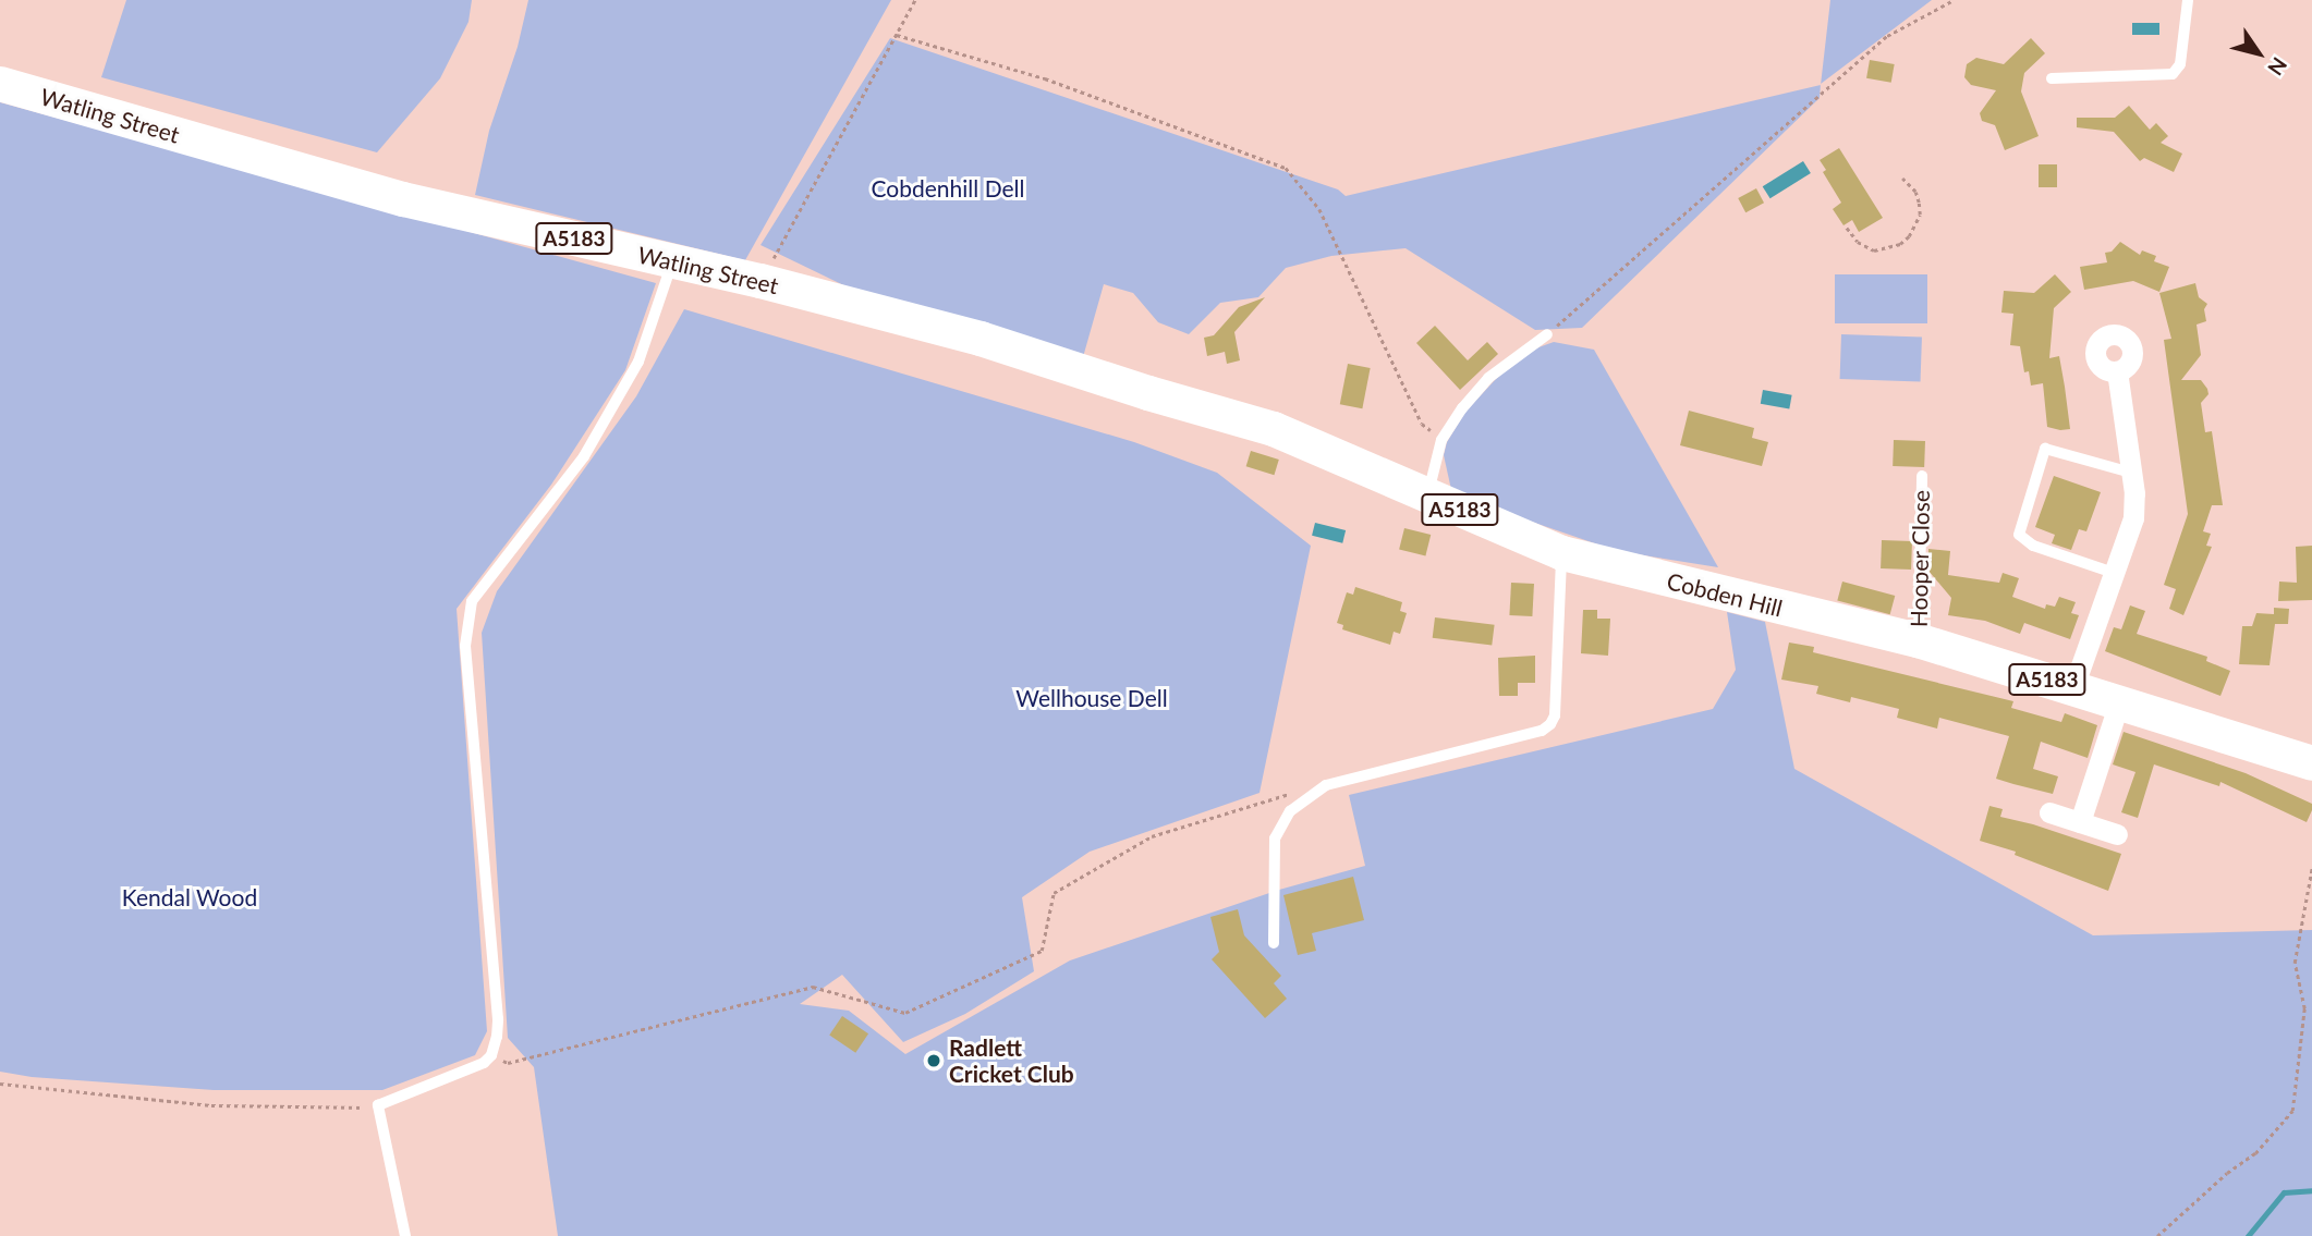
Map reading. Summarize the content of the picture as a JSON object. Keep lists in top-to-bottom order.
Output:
{
  "streets": {
    "main road": ["Watling Street", "A5183", "Cobden Hill"],
    "lane": ["Hooper Close"]
  },
  "crossings": [
    ["Watling Street", "Cobden Hill"],
    ["Hooper Close", "Cobden Hill"]
  ],
  "parks": ["Cobdenhill Dell", "Wellhouse Dell", "Kendal Wood"],
  "places": ["Radlett Cricket Club"],
  "north": "bottom right"
}
